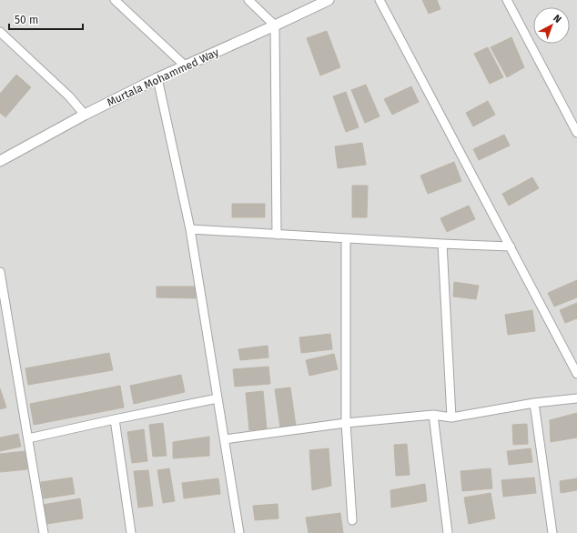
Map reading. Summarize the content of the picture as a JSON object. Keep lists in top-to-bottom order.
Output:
{
  "streets": {
    "street": ["Murtala Mohammed Way"]
  },
  "scale_bar": "50 m",
  "north": "top right"
}
